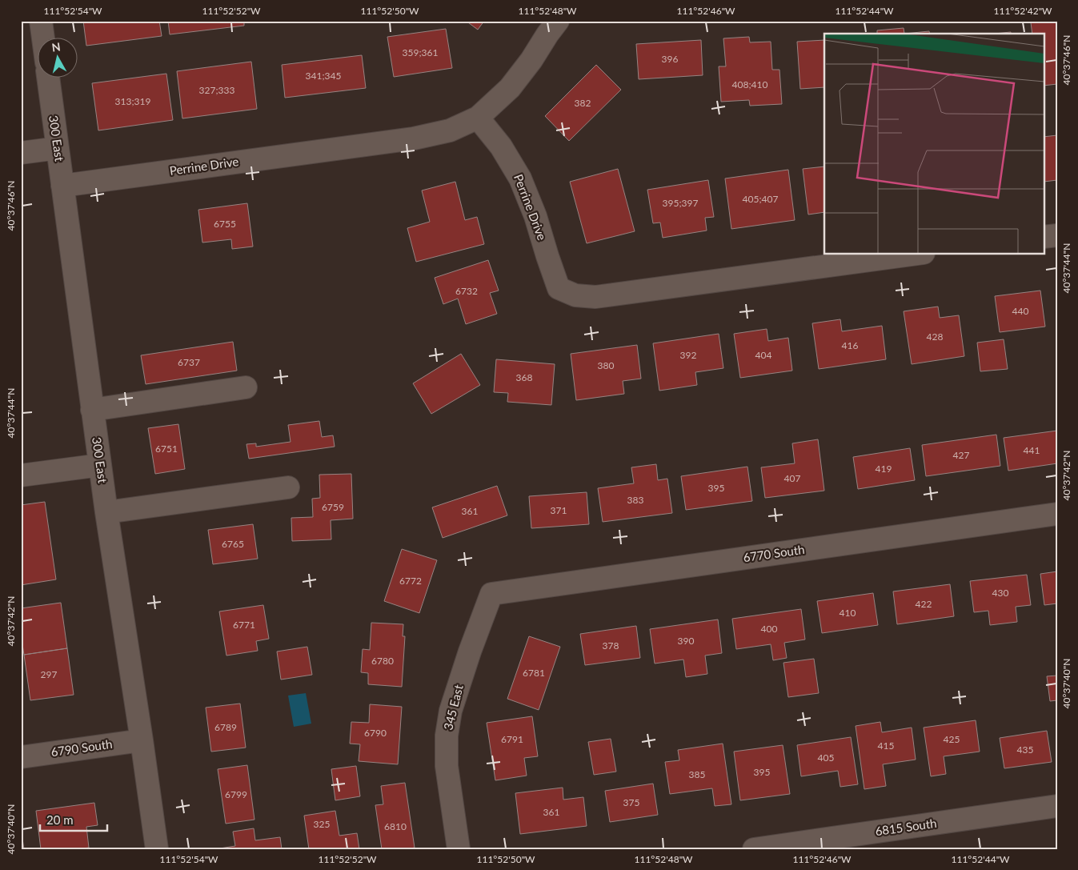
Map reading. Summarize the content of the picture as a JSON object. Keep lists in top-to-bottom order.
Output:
{
  "streets": {
    "street": [
      "300 East",
      "Perrine Drive",
      "6770 South",
      "345 East",
      "6790 South",
      "6815 South"
    ]
  },
  "crossings": [
    ["300 East", "Perrine Drive"],
    ["300 East", "6790 South"],
    ["6770 South", "345 East"]
  ],
  "house_numbers": [
    "359;361",
    "396",
    "341;345",
    "408;410",
    "327;333",
    "313;319",
    "382",
    "405;407",
    "395;397",
    "6755",
    "6732",
    "440",
    "428",
    "416",
    "392",
    "404",
    "6737",
    "380",
    "368",
    "6751",
    "441",
    "427",
    "419",
    "407",
    "395",
    "383",
    "6759",
    "371",
    "361",
    "6765",
    "6772",
    "430",
    "422",
    "410",
    "6771",
    "400",
    "390",
    "378",
    "6780",
    "6781",
    "297",
    "6789",
    "6790",
    "6791",
    "425",
    "415",
    "435",
    "405",
    "395",
    "385",
    "6799",
    "375",
    "361",
    "325",
    "6810"
  ],
  "scale_bar": "20 m",
  "north": "top",
  "coordinates": [
    "111°52'54\"W",
    "111°52'52\"W",
    "111°52'50\"W",
    "111°52'48\"W",
    "111°52'46\"W",
    "111°52'44\"W",
    "111°52'42\"W",
    "40°37'46\"N",
    "40°37'44\"N",
    "40°37'42\"N",
    "40°37'40\"N"
  ]
}
